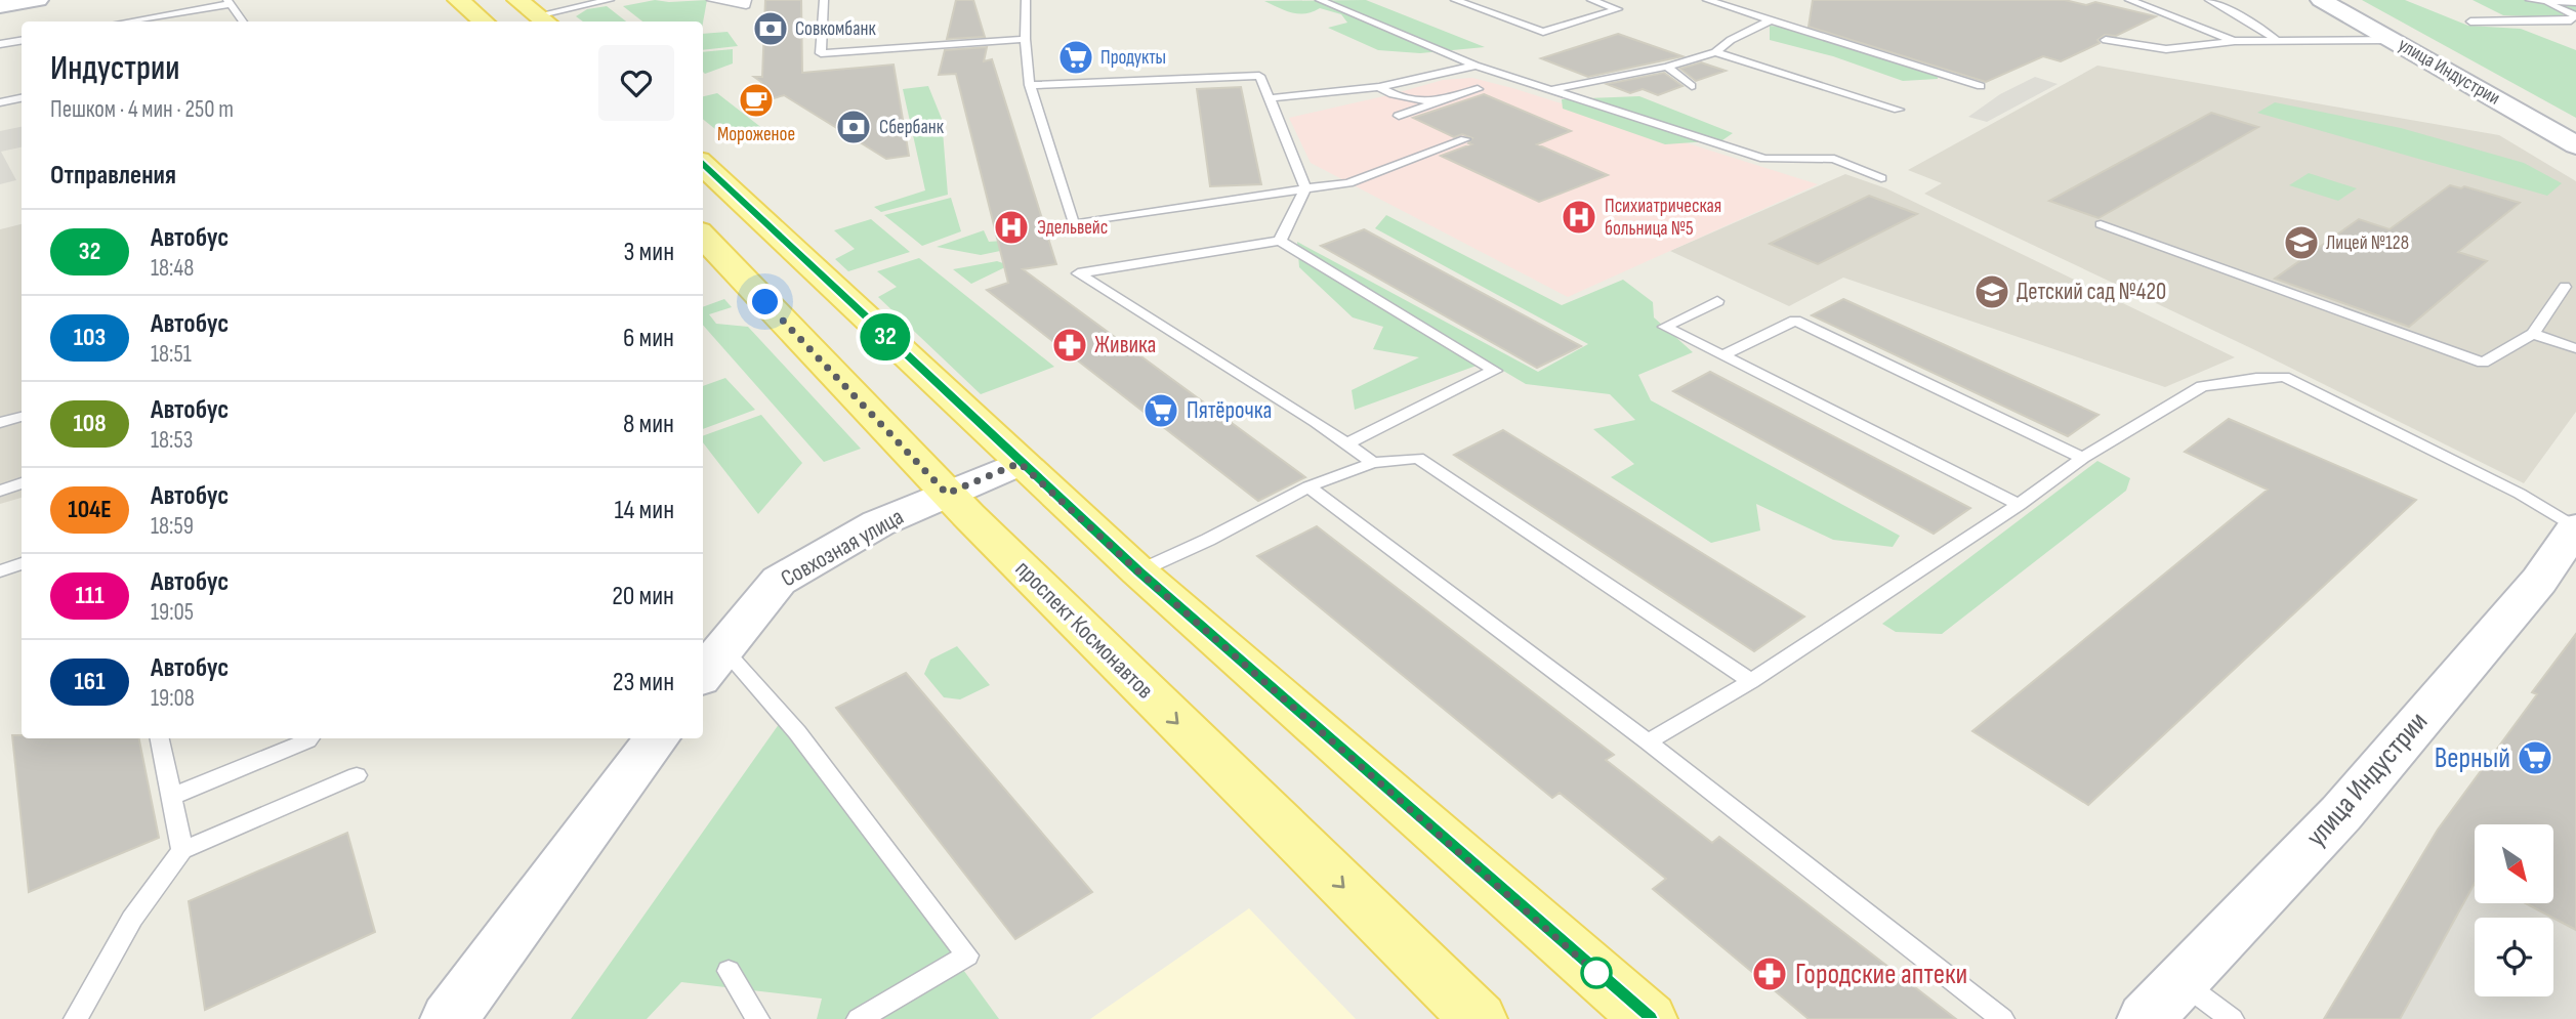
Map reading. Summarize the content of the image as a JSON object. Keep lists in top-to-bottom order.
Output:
{
  "streets": {
    "main road": ["проспект Космонавтов"],
    "street": ["улица Индустрии", "Совхозная улица"]
  },
  "crossings": [
    ["Совхозная улица", "проспект Космонавтов"]
  ],
  "places": {
    "bank": ["Совкомбанк", "Сбербанк"],
    "supermarket": ["Продукты", "Пятёрочка", "Верный"],
    "cafe": ["Мороженое"],
    "hospital": ["Психиатрическая больница №5", "Эдельвейс"],
    "school or university": ["Лицей №128", "Детский сад №420"],
    "pharmacy": ["Живика", "Городские аптеки"]
  },
  "lines": ["bus line 32"],
  "north": "bottom right",
  "page": {
    "on_map": "32",
    "heading": [
      ["Индустрии", "Пешком · 4 мин · 250 m"],
      "Отправления"
    ],
    "list": [
      {
        "mark": "32",
        "name": "Автобус",
        "note": "18:48",
        "value": "3 мин"
      },
      {
        "mark": "103",
        "name": "Автобус",
        "note": "18:51",
        "value": "6 мин"
      },
      {
        "mark": "108",
        "name": "Автобус",
        "note": "18:53",
        "value": "8 мин"
      },
      {
        "mark": "104Е",
        "name": "Автобус",
        "note": "18:59",
        "value": "14 мин"
      },
      {
        "mark": "111",
        "name": "Автобус",
        "note": "19:05",
        "value": "20 мин"
      },
      {
        "mark": "161",
        "name": "Автобус",
        "note": "19:08",
        "value": "23 мин"
      }
    ]
  }
}
